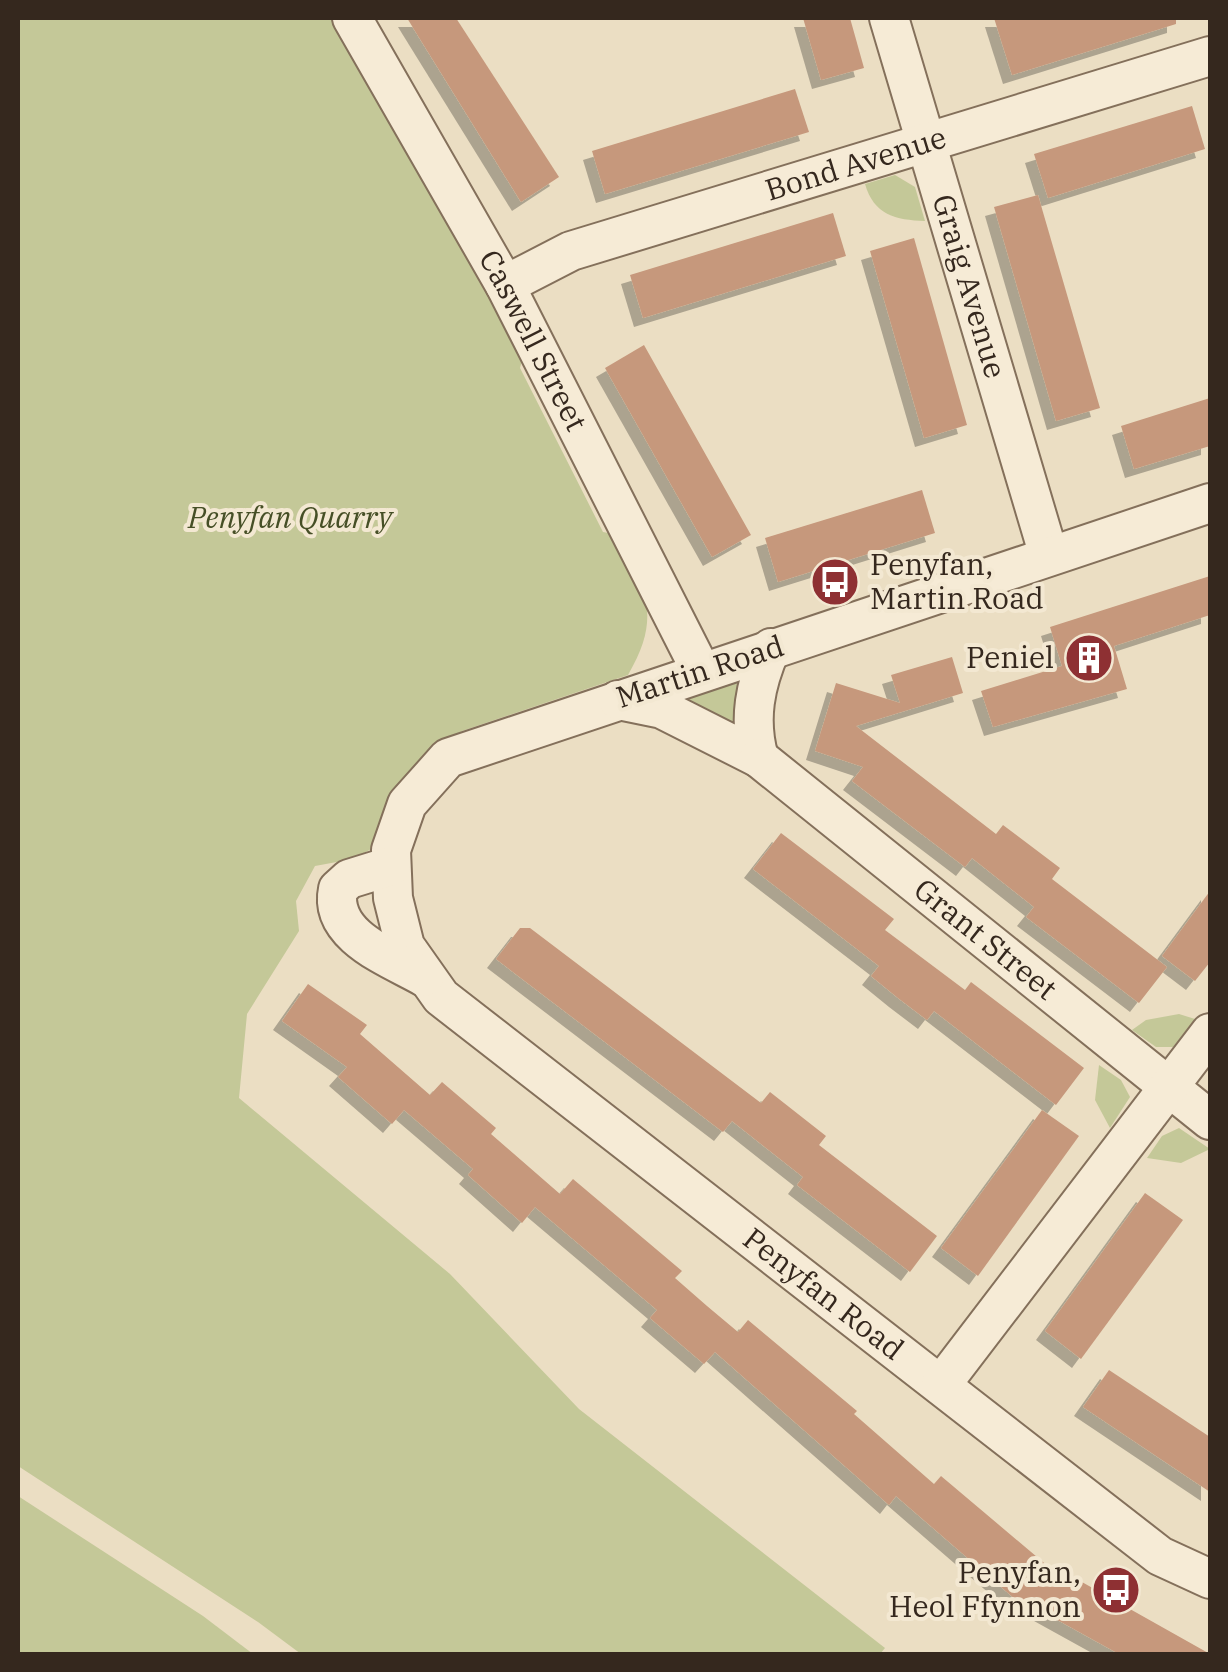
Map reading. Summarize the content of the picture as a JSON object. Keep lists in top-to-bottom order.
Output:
{
  "streets": {
    "street": [
      "Bond Avenue",
      "Graig Avenue",
      "Caswell Street",
      "Martin Road",
      "Grant Street",
      "Penyfan Road"
    ]
  },
  "crossings": [
    ["Bond Avenue", "Graig Avenue"],
    ["Bond Avenue", "Caswell Street"],
    ["Graig Avenue", "Martin Road"],
    ["Caswell Street", "Martin Road"],
    ["Martin Road", "Grant Street"],
    ["Martin Road", "Penyfan Road"]
  ],
  "parks": ["Penyfan Quarry"],
  "places": {
    "bus stop": ["Penyfan, Martin Road", "Penyfan, Heol Ffynnon"],
    "building": ["Peniel"]
  }
}
